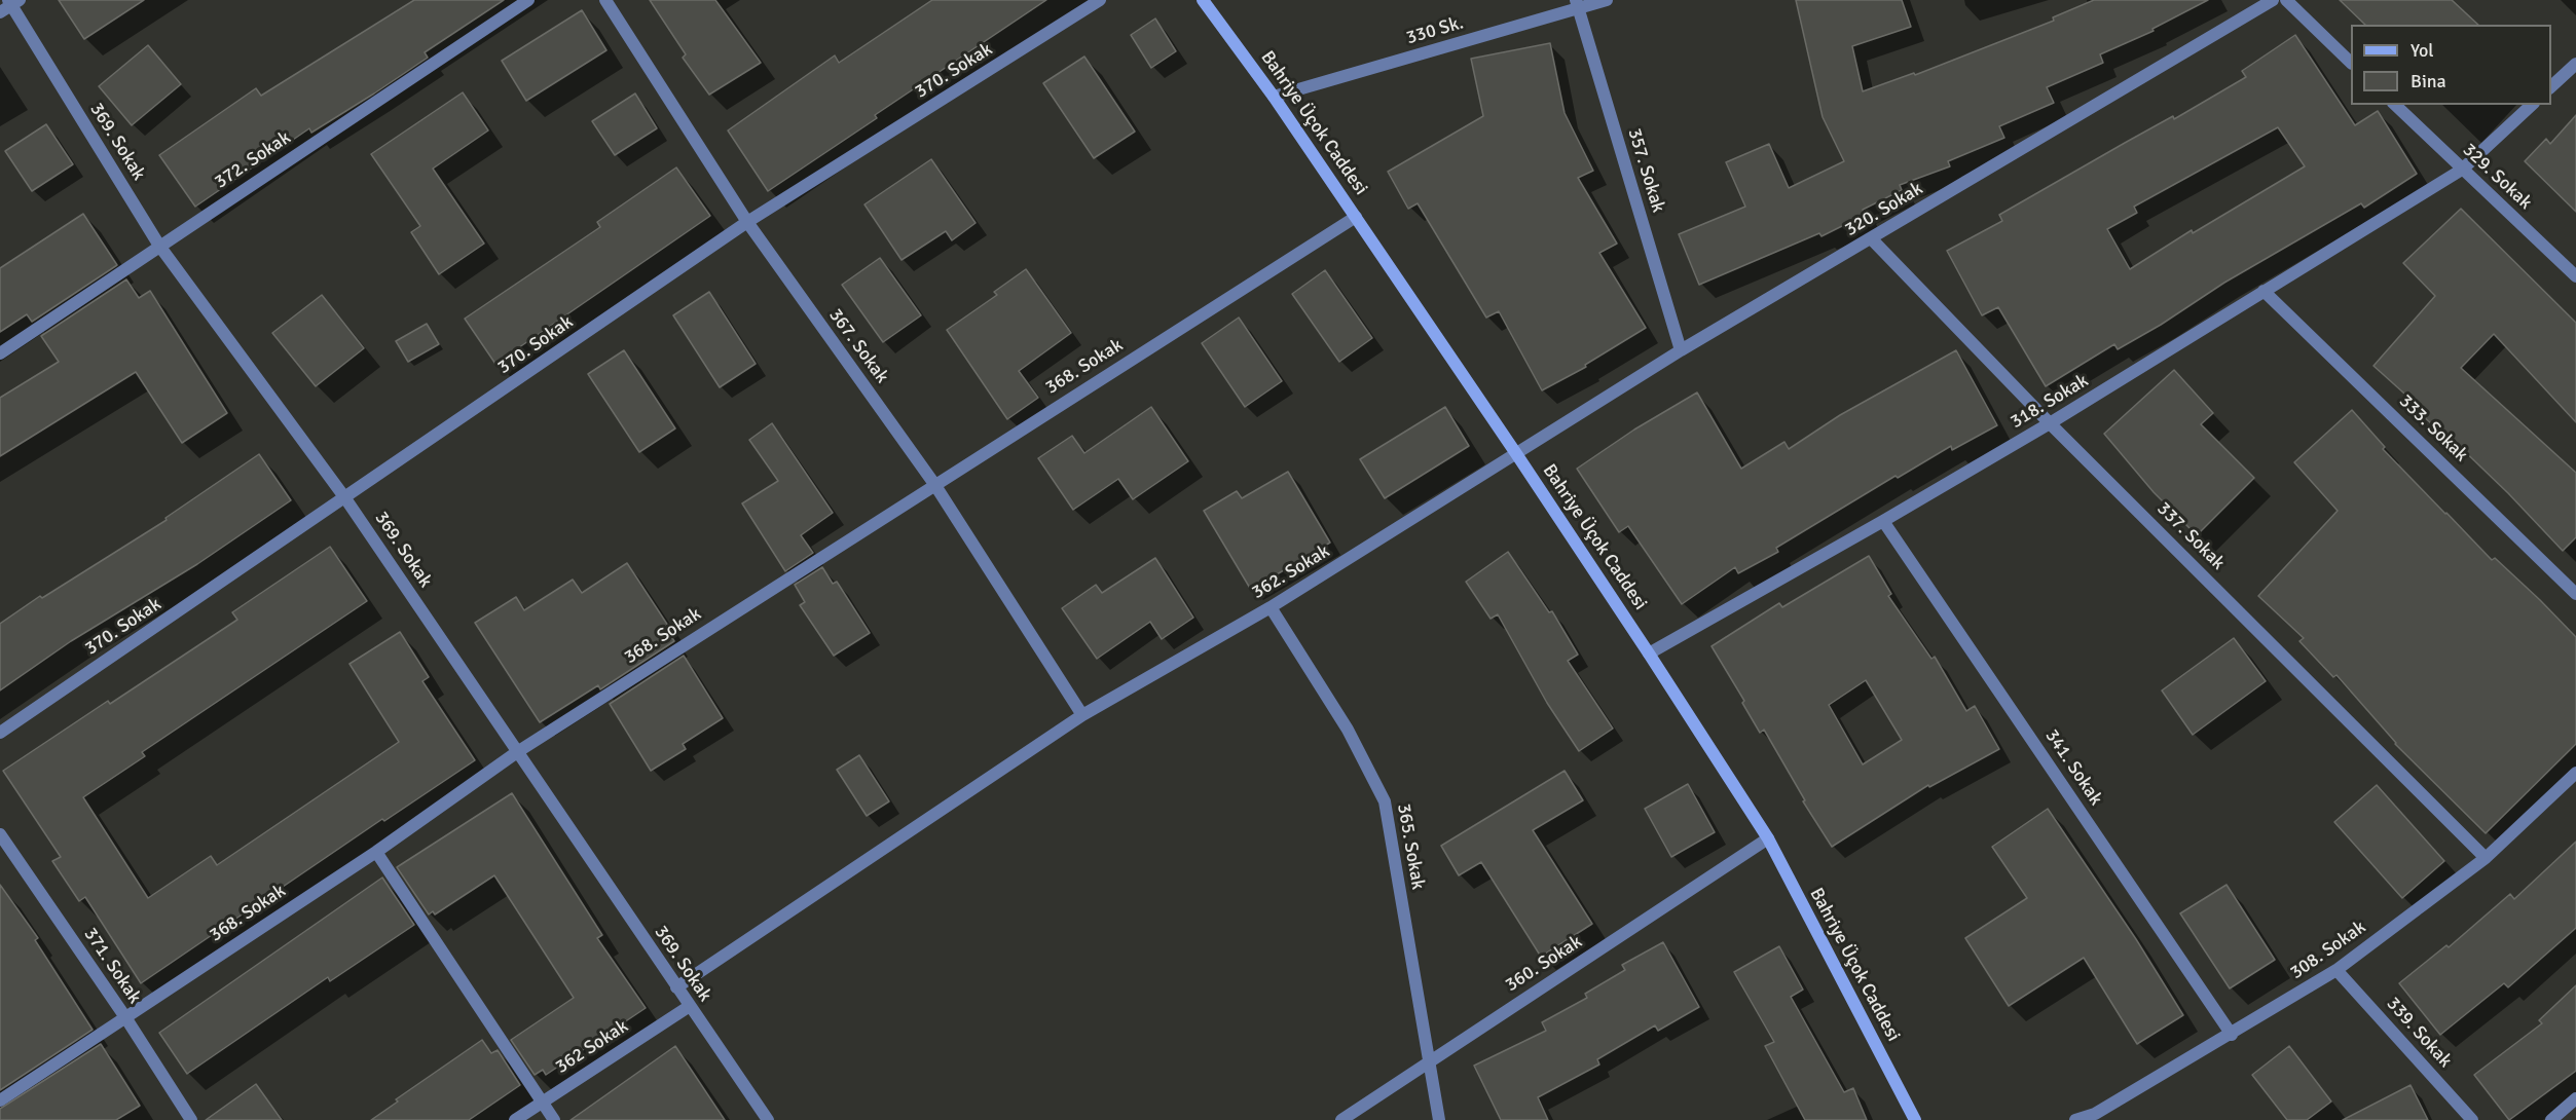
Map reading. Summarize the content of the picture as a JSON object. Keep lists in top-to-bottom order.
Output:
{
  "streets": {
    "street": [
      "330 Sk.",
      "370. Sokak",
      "Bahriye Üçok Caddesi",
      "369. Sokak",
      "372. Sokak",
      "357. Sokak",
      "329. Sokak",
      "320. Sokak",
      "367. Sokak",
      "368. Sokak",
      "318. Sokak",
      "333. Sokak",
      "337. Sokak",
      "362. Sokak",
      "341. Sokak",
      "365. Sokak",
      "308. Sokak",
      "360. Sokak",
      "371. Sokak",
      "339. Sokak",
      "362 Sokak"
    ]
  },
  "crossings": [
    ["330 Sk.", "Bahriye Üçok Caddesi"],
    ["330 Sk.", "357. Sokak"],
    ["370. Sokak", "369. Sokak"],
    ["370. Sokak", "367. Sokak"],
    ["Bahriye Üçok Caddesi", "320. Sokak"],
    ["Bahriye Üçok Caddesi", "368. Sokak"],
    ["Bahriye Üçok Caddesi", "318. Sokak"],
    ["Bahriye Üçok Caddesi", "362. Sokak"],
    ["Bahriye Üçok Caddesi", "360. Sokak"],
    ["369. Sokak", "372. Sokak"],
    ["369. Sokak", "368. Sokak"],
    ["369. Sokak", "362. Sokak"],
    ["369. Sokak", "362 Sokak"],
    ["357. Sokak", "320. Sokak"],
    ["329. Sokak", "318. Sokak"],
    ["320. Sokak", "337. Sokak"],
    ["320. Sokak", "362. Sokak"],
    ["367. Sokak", "368. Sokak"],
    ["367. Sokak", "362. Sokak"],
    ["368. Sokak", "371. Sokak"],
    ["318. Sokak", "333. Sokak"],
    ["318. Sokak", "337. Sokak"],
    ["318. Sokak", "341. Sokak"],
    ["337. Sokak", "308. Sokak"],
    ["362. Sokak", "365. Sokak"],
    ["341. Sokak", "308. Sokak"],
    ["365. Sokak", "360. Sokak"],
    ["308. Sokak", "339. Sokak"]
  ],
  "legend": ["Yol", "Bina"]
}
